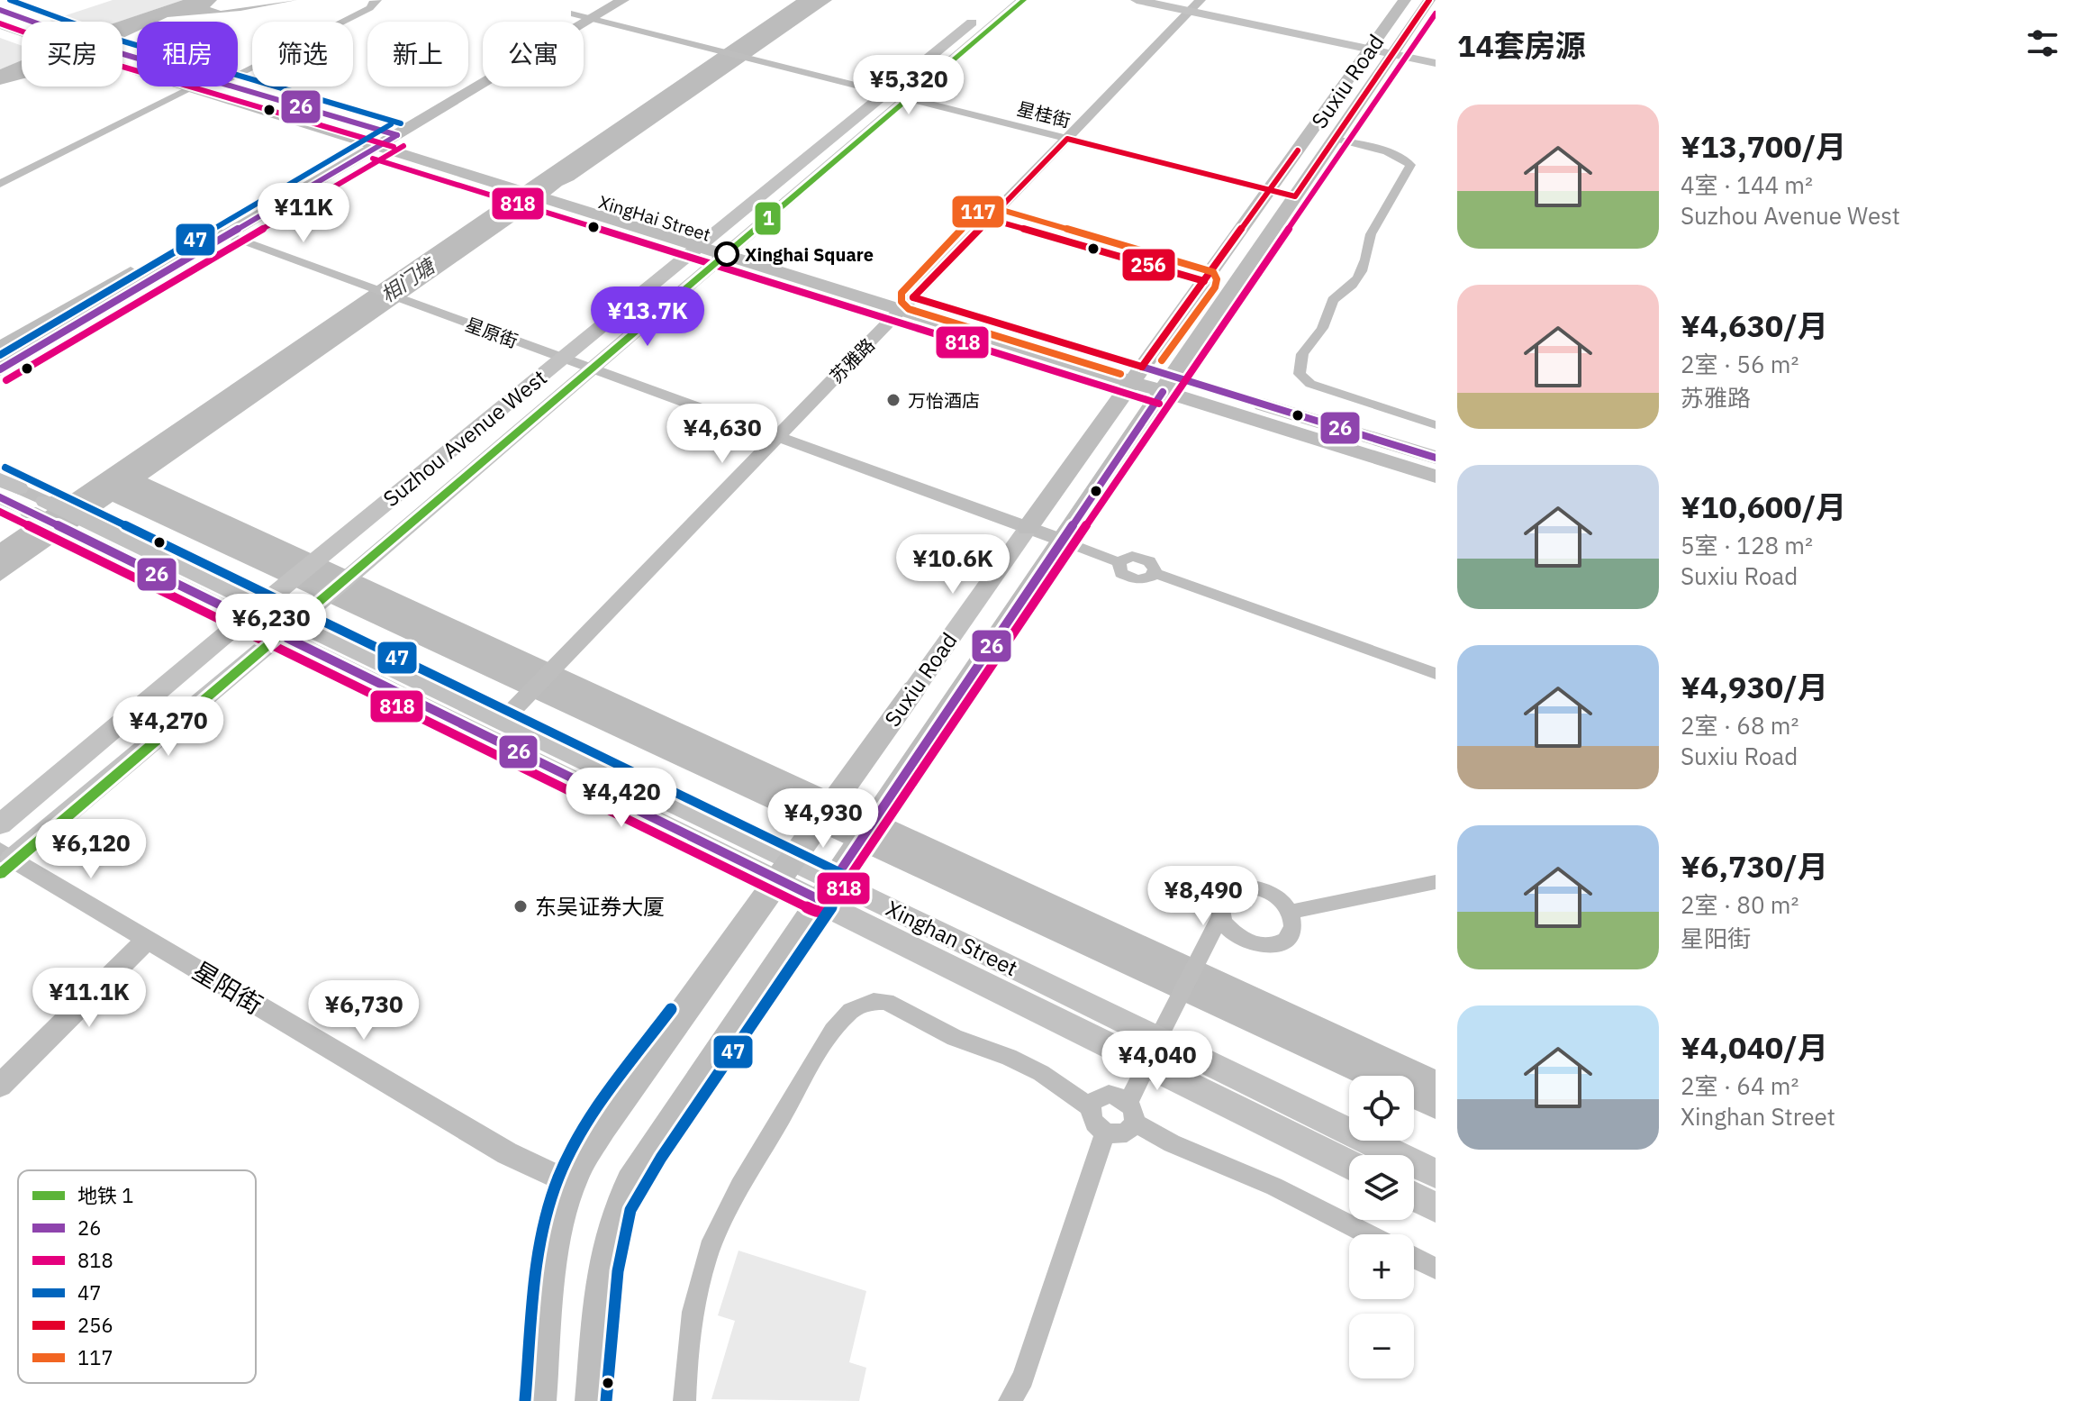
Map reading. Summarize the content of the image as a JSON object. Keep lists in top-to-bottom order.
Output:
{
  "streets": {
    "main road": [
      "Suxiu Road",
      "XingHai Street",
      "Suzhou Avenue West",
      "Xinghan Street"
    ],
    "street": [
      "星桂街",
      "星原街",
      "苏雅路",
      "星阳街"
    ]
  },
  "crossings": [
    ["Suxiu Road", "星桂街"],
    ["Suxiu Road", "XingHai Street"],
    ["Suxiu Road", "星原街"],
    ["Suxiu Road", "Xinghan Street"],
    ["Suxiu Road", "星阳街"],
    ["星桂街", "苏雅路"],
    ["星桂街", "Suzhou Avenue West"],
    ["XingHai Street", "苏雅路"],
    ["XingHai Street", "Suzhou Avenue West"],
    ["星原街", "苏雅路"],
    ["星原街", "Suzhou Avenue West"],
    ["苏雅路", "Xinghan Street"],
    ["Suzhou Avenue West", "Xinghan Street"],
    ["Suzhou Avenue West", "星阳街"]
  ],
  "water": ["相门塘"],
  "places": ["Xinghai Square", "万怡酒店", "东吴证券大厦"],
  "lines": [
    "metro line 1",
    "transit line 47",
    "transit line 256",
    "transit line 26",
    "transit line 818",
    "transit line 117"
  ],
  "legend": [
    "地铁 1",
    "26",
    "818",
    "47",
    "256",
    "117"
  ],
  "page": {
    "heading": "14套房源",
    "chip": [
      "买房",
      "租房",
      "筛选",
      "新上",
      "公寓"
    ],
    "price": [
      "¥5,320",
      "¥11K",
      "¥13.7K",
      "¥4,630",
      "¥10.6K",
      "¥6,230",
      "¥4,270",
      "¥4,420",
      "¥4,930",
      "¥6,120",
      "¥8,490",
      "¥11.1K",
      "¥6,730",
      "¥4,040"
    ],
    "list": [
      {
        "name": "¥13,700/月",
        "note": "4室 · 144 m² · Suzhou Avenue West"
      },
      {
        "name": "¥4,630/月",
        "note": "2室 · 56 m² · 苏雅路"
      },
      {
        "name": "¥10,600/月",
        "note": "5室 · 128 m² · Suxiu Road"
      },
      {
        "name": "¥4,930/月",
        "note": "2室 · 68 m² · Suxiu Road"
      },
      {
        "name": "¥6,730/月",
        "note": "2室 · 80 m² · 星阳街"
      },
      {
        "name": "¥4,040/月",
        "note": "2室 · 64 m² · Xinghan Street"
      }
    ],
    "map_buttons": ["+", "−"]
  }
}
